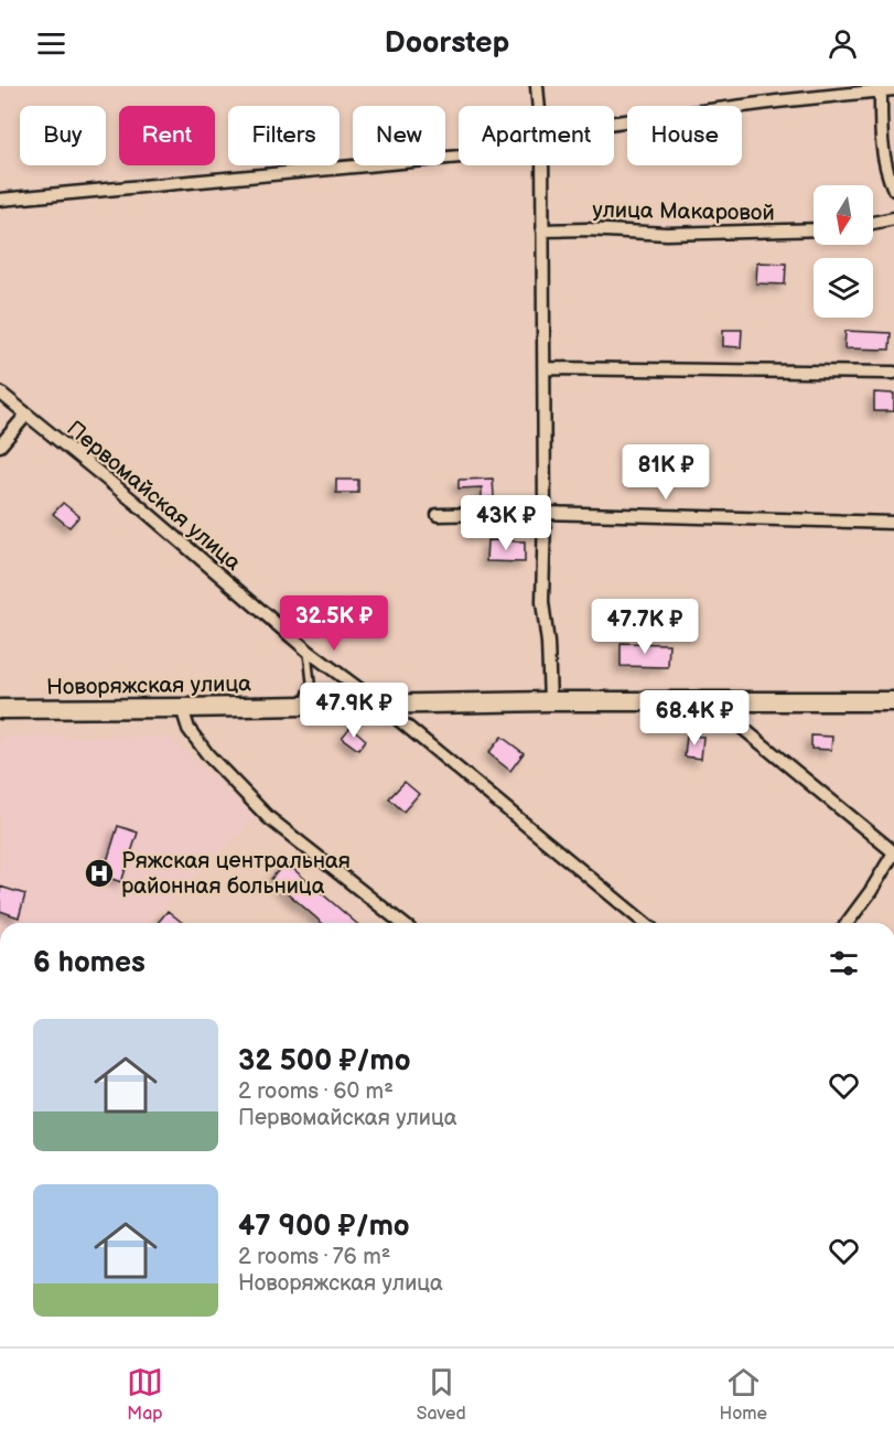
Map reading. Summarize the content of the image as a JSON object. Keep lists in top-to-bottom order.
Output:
{
  "streets": {
    "main road": ["Новоряжская улица"],
    "street": ["улица Макаровой", "Первомайская улица"]
  },
  "crossings": [
    ["Первомайская улица", "Новоряжская улица"]
  ],
  "places": {
    "hospital": ["Ряжская центральная районная больница"]
  },
  "north": "bottom",
  "page": {
    "header": "Doorstep",
    "chip": [
      "Buy",
      "Rent",
      "Filters",
      "New",
      "Apartment",
      "House"
    ],
    "price": [
      "81K ₽",
      "43K ₽",
      "32.5K ₽",
      "47.7K ₽",
      "47.9K ₽",
      "68.4K ₽"
    ],
    "heading": "6 homes",
    "list": [
      {
        "name": "32 500 ₽/mo",
        "note": "2 rooms · 60 m² · Первомайская улица"
      },
      {
        "name": "47 900 ₽/mo",
        "note": "2 rooms · 76 m² · Новоряжская улица"
      }
    ],
    "tabs": ["Map", "Saved", "Home"]
  }
}
